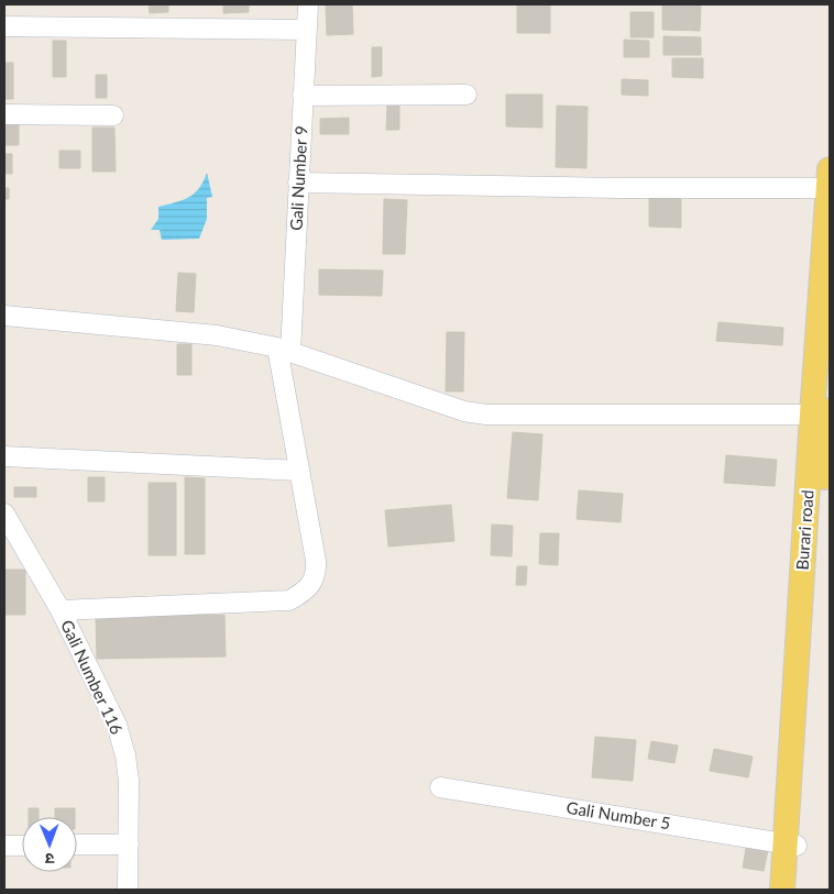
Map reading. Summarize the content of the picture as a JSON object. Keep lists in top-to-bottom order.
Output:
{
  "streets": {
    "main road": ["Burari road"],
    "street": ["Gali Number 9", "Gali Number 116", "Gali Number 5"]
  },
  "crossings": [
    ["Gali Number 9", "Gali Number 116"],
    ["Burari road", "Gali Number 5"]
  ],
  "north": "bottom"
}
